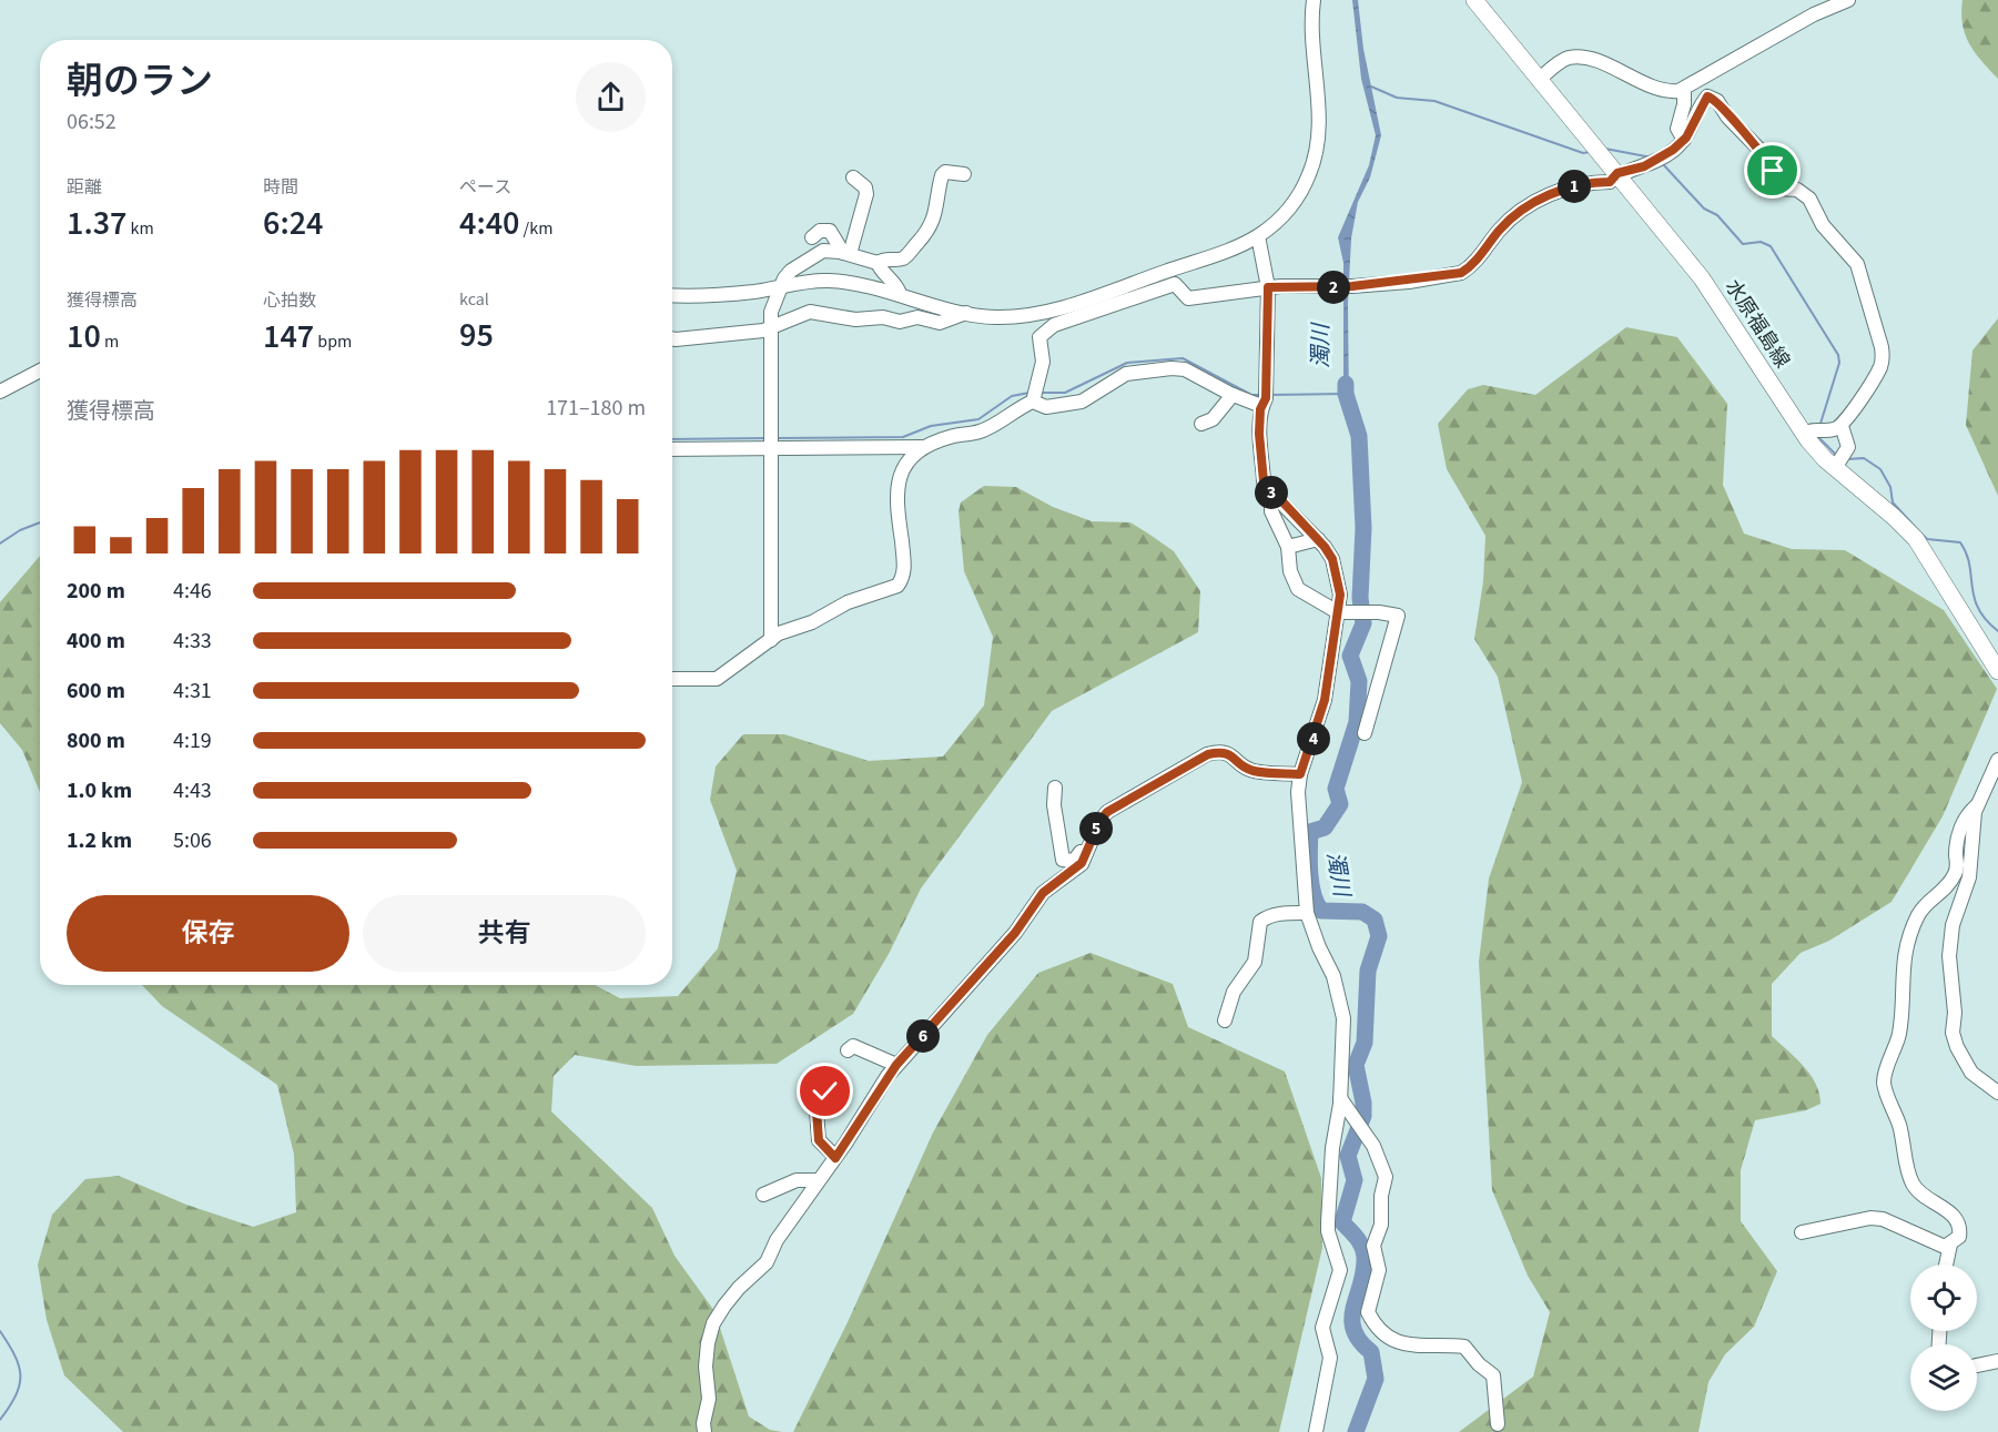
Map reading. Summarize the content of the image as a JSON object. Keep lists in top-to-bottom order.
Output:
{
  "streets": {
    "main road": ["水原福島線"]
  },
  "water": ["濁川"],
  "page": {
    "heading": ["朝のラン", "06:52"],
    "stats": [
      ["距離", "1.37 km"],
      ["時間", "6:24"],
      ["ペース", "4:40 /km"],
      ["獲得標高", "10 m"],
      ["心拍数", "147 bpm"],
      ["kcal", "95"]
    ],
    "pins": [
      "1",
      "2",
      "3",
      "4",
      "5",
      "6"
    ],
    "chart": ["獲得標高", "171–180 m"],
    "list": [
      {
        "name": "200 m",
        "note": "4:46"
      },
      {
        "name": "400 m",
        "note": "4:33"
      },
      {
        "name": "600 m",
        "note": "4:31"
      },
      {
        "name": "800 m",
        "note": "4:19"
      },
      {
        "name": "1.0 km",
        "note": "4:43"
      },
      {
        "name": "1.2 km",
        "note": "5:06"
      }
    ],
    "buttons": ["保存", "共有"]
  }
}
